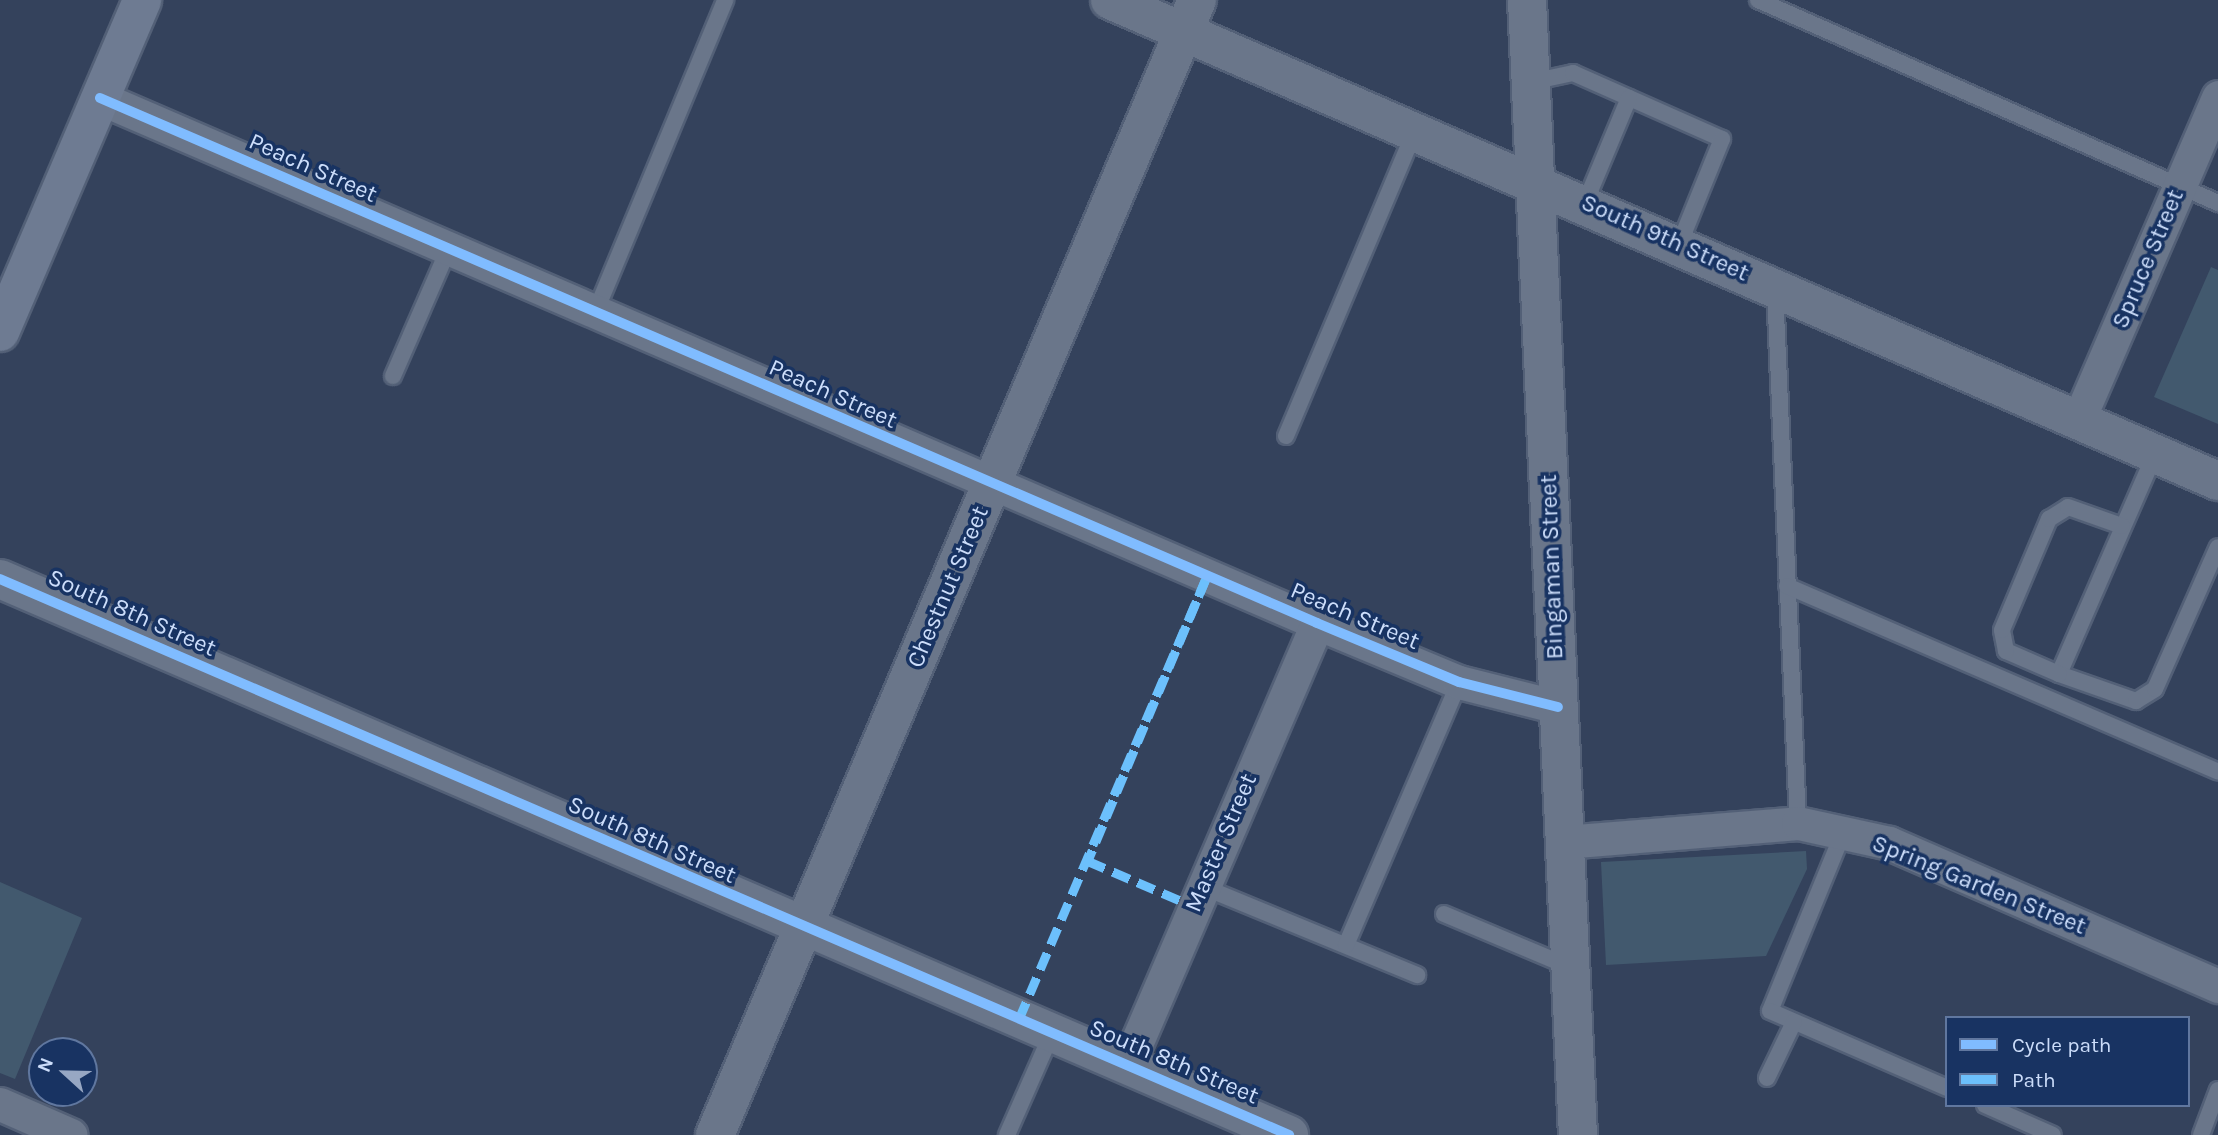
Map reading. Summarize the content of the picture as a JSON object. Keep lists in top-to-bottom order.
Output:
{
  "streets": {
    "street": [
      "Peach Street",
      "South 9th Street",
      "Spruce Street",
      "Bingaman Street",
      "Chestnut Street",
      "South 8th Street",
      "Master Street",
      "Spring Garden Street"
    ]
  },
  "crossings": [
    ["Peach Street", "Bingaman Street"],
    ["Peach Street", "Chestnut Street"],
    ["Peach Street", "Master Street"],
    ["South 9th Street", "Spruce Street"],
    ["South 9th Street", "Bingaman Street"],
    ["South 9th Street", "Chestnut Street"],
    ["Bingaman Street", "Spring Garden Street"],
    ["Chestnut Street", "South 8th Street"],
    ["South 8th Street", "Master Street"]
  ],
  "legend": ["Cycle path", "Path"],
  "north": "left"
}
